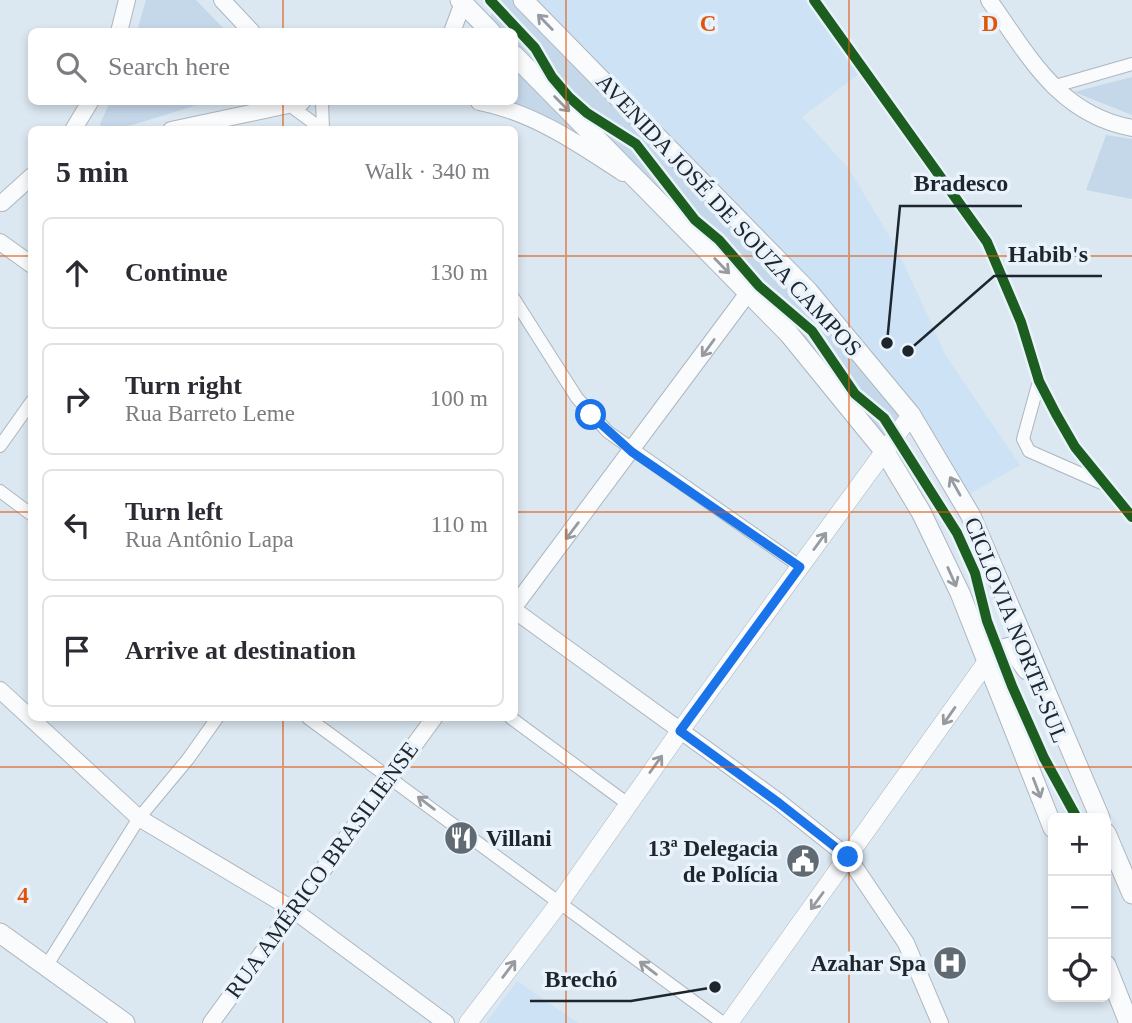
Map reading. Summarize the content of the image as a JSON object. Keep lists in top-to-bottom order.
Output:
{
  "streets": {
    "main road": ["AVENIDA JOSÉ DE SOUZA CAMPOS"],
    "street": ["RUA AMÉRICO BRASILIENSE"],
    "cycle path": ["CICLOVIA NORTE-SUL"]
  },
  "places": {
    "other": ["Bradesco", "Habib's", "Brechó"],
    "restaurant": ["Villani"],
    "public building": ["13ª Delegacia de Polícia"],
    "hospital": ["Azahar Spa"]
  },
  "page": {
    "search": "Search here",
    "heading": ["5 min", "Walk · 340 m"],
    "list": [
      ["Continue", "130 m"],
      ["Turn right", "Rua Barreto Leme", "100 m"],
      ["Turn left", "Rua Antônio Lapa", "110 m"],
      "Arrive at destination"
    ],
    "map_buttons": ["+", "−"]
  },
  "grid": {
    "columns": ["C", "D"],
    "rows": ["4"]
  }
}
